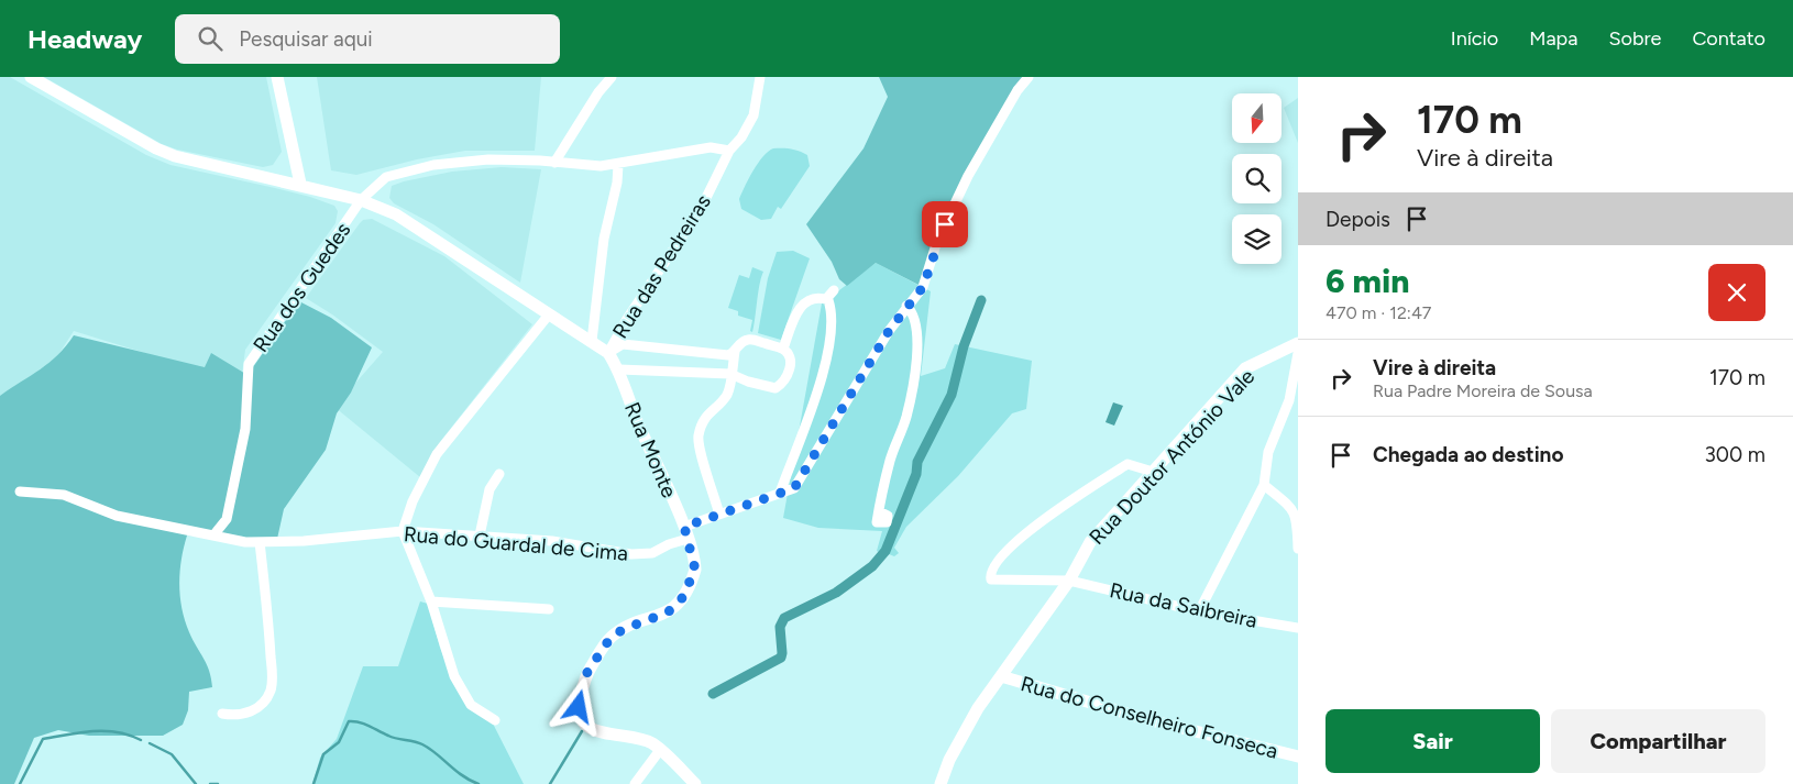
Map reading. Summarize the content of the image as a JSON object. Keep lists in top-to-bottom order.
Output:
{
  "streets": {
    "main road": ["Rua Monte", "Rua Doutor António Vale", "Rua do Conselheiro Fonseca"],
    "street": [
      "Rua das Pedreiras",
      "Rua dos Guedes",
      "Rua do Guardal de Cima",
      "Rua da Saibreira"
    ]
  },
  "crossings": [
    ["Rua das Pedreiras", "Rua dos Guedes"],
    ["Rua das Pedreiras", "Rua Monte"],
    ["Rua dos Guedes", "Rua do Guardal de Cima"],
    ["Rua Monte", "Rua do Guardal de Cima"],
    ["Rua Doutor António Vale", "Rua da Saibreira"],
    ["Rua Doutor António Vale", "Rua do Conselheiro Fonseca"]
  ],
  "north": "bottom",
  "page": {
    "header": "Headway",
    "search": "Pesquisar aqui",
    "nav": [
      "Início",
      "Mapa",
      "Sobre",
      "Contato"
    ],
    "turn": ["170 m", "Vire à direita"],
    "then": "Depois",
    "heading": ["6 min", "470 m · 12:47"],
    "list": [
      {
        "name": "Vire à direita",
        "note": "Rua Padre Moreira de Sousa",
        "value": "170 m"
      },
      {
        "name": "Chegada ao destino",
        "value": "300 m"
      }
    ],
    "buttons": ["Sair", "Compartilhar"]
  }
}
